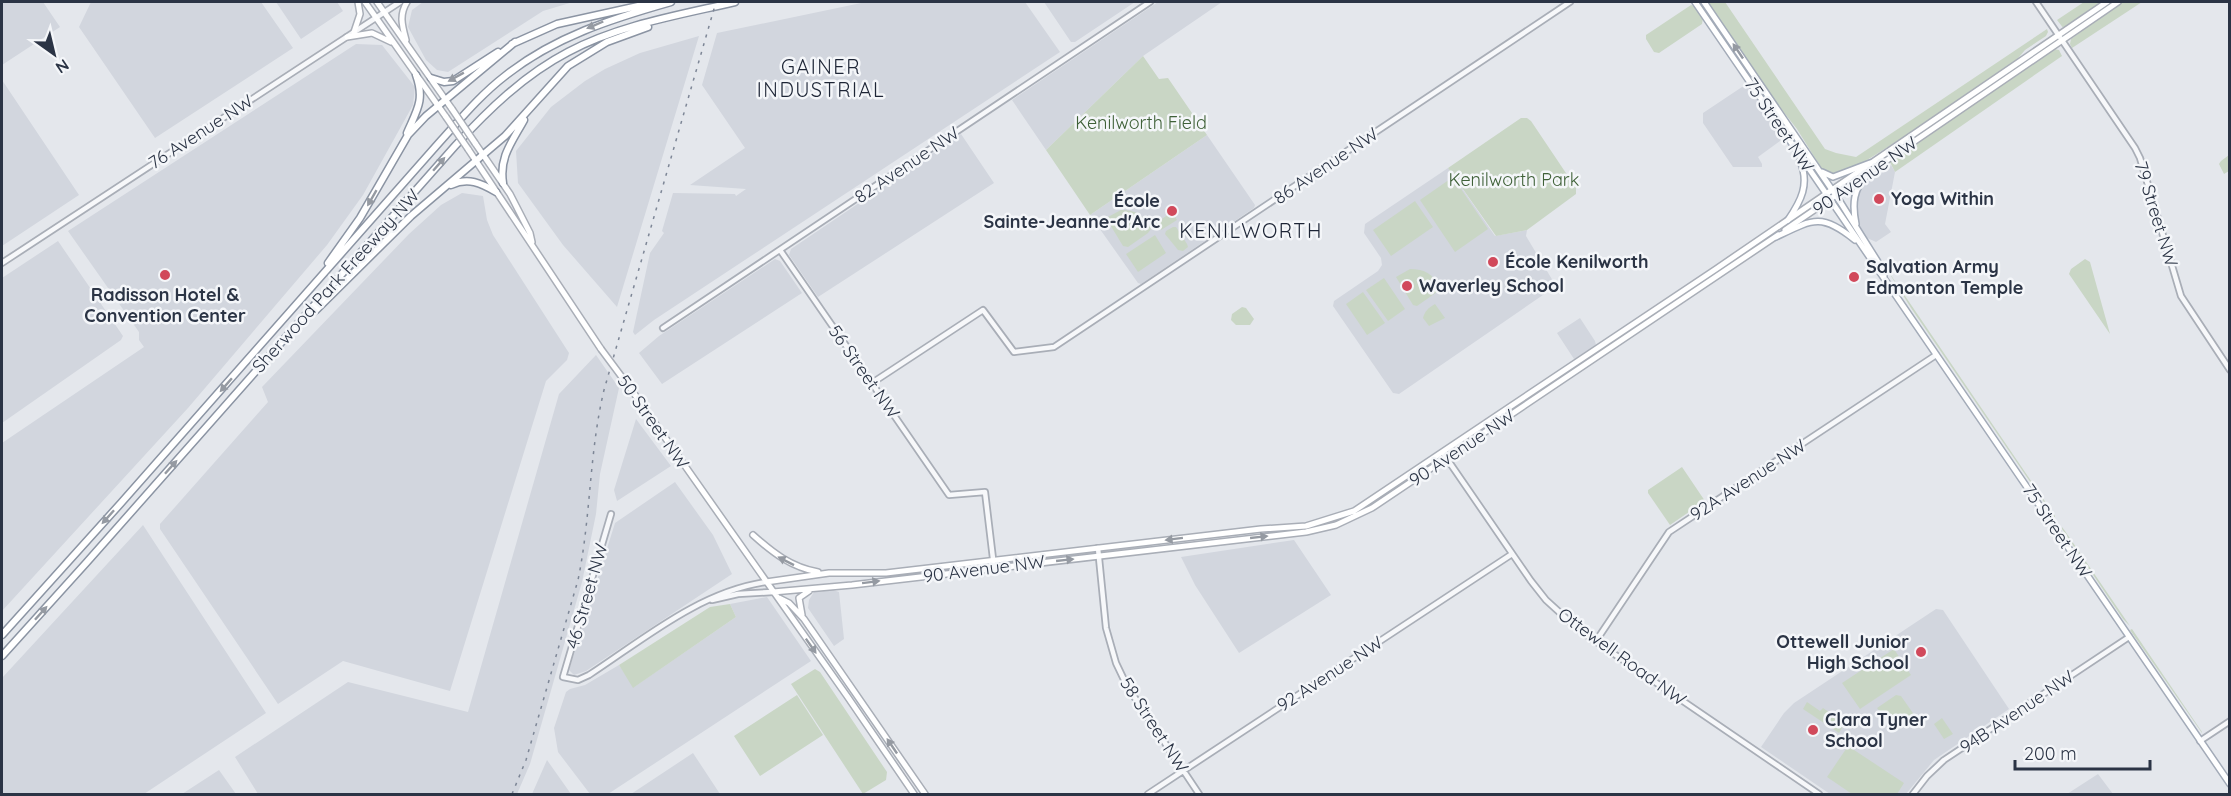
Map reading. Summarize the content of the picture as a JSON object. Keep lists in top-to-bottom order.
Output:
{
  "streets": {
    "highway": ["Sherwood Park Freeway NW"],
    "main road": ["75 Street NW", "90 Avenue NW", "50 Street NW"],
    "street": [
      "76 Avenue NW",
      "82 Avenue NW",
      "86 Avenue NW",
      "79 Street NW",
      "56 Street NW",
      "92A Avenue NW",
      "46 Street NW",
      "Ottewell Road NW",
      "92 Avenue NW",
      "94B Avenue NW",
      "58 Street NW"
    ]
  },
  "crossings": [
    ["75 Street NW", "90 Avenue NW"],
    ["75 Street NW", "92A Avenue NW"],
    ["75 Street NW", "94B Avenue NW"],
    ["76 Avenue NW", "50 Street NW"],
    ["82 Avenue NW", "56 Street NW"],
    ["86 Avenue NW", "56 Street NW"],
    ["90 Avenue NW", "79 Street NW"],
    ["90 Avenue NW", "56 Street NW"],
    ["90 Avenue NW", "50 Street NW"],
    ["90 Avenue NW", "46 Street NW"],
    ["90 Avenue NW", "Ottewell Road NW"],
    ["90 Avenue NW", "58 Street NW"],
    ["92A Avenue NW", "Ottewell Road NW"],
    ["Ottewell Road NW", "92 Avenue NW"],
    ["92 Avenue NW", "58 Street NW"]
  ],
  "districts": ["GAINER INDUSTRIAL", "KENILWORTH"],
  "parks": ["Kenilworth Field", "Kenilworth Park"],
  "places": [
    "Yoga Within",
    "École Sainte-Jeanne-d'Arc",
    "École Kenilworth",
    "Radisson Hotel & Convention Center",
    "Salvation Army Edmonton Temple",
    "Waverley School",
    "Ottewell Junior High School",
    "Clara Tyner School"
  ],
  "scale_bar": "200 m",
  "north": "bottom right"
}
